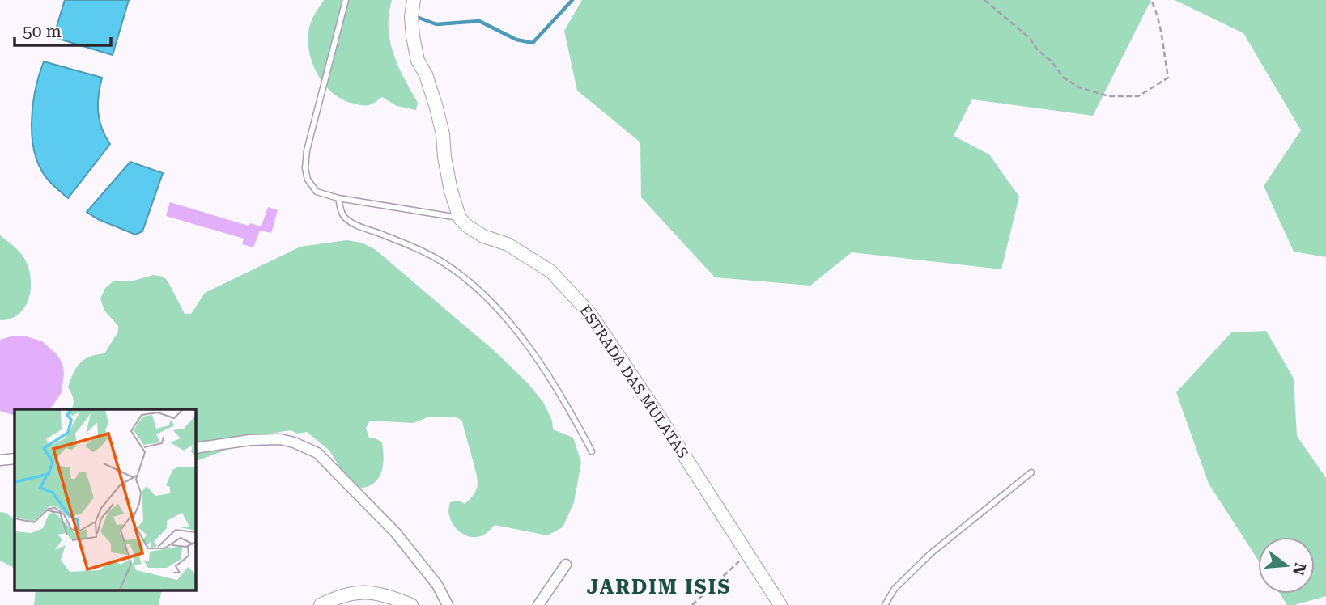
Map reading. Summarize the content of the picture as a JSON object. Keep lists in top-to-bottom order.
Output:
{
  "streets": {
    "street": ["ESTRADA DAS MULATAS"]
  },
  "districts": ["JARDIM ISIS"],
  "scale_bar": "50 m",
  "north": "right"
}
